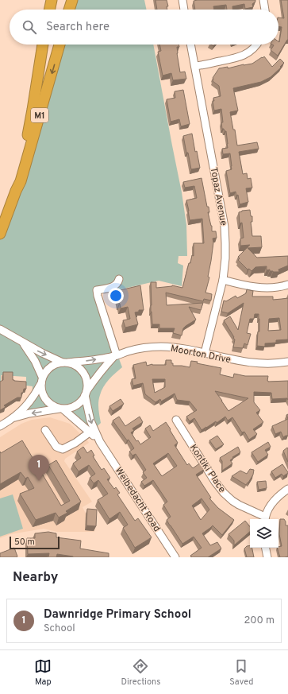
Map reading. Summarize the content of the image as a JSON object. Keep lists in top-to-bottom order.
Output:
{
  "streets": {
    "highway": ["M1"],
    "street": [
      "Topaz Avenue",
      "Moorton Drive",
      "Kontiki Place",
      "Welbedacht Road"
    ]
  },
  "crossings": [
    ["Topaz Avenue", "Moorton Drive"],
    ["Moorton Drive", "Welbedacht Road"]
  ],
  "scale_bar": "50 m",
  "page": {
    "search": "Search here",
    "pins": "1",
    "scale": "50 m",
    "heading": "Nearby",
    "list": [
      {
        "mark": "1",
        "name": "Dawnridge Primary School",
        "note": "School",
        "value": "200 m"
      }
    ],
    "nav": ["Map", "Directions", "Saved"]
  }
}
